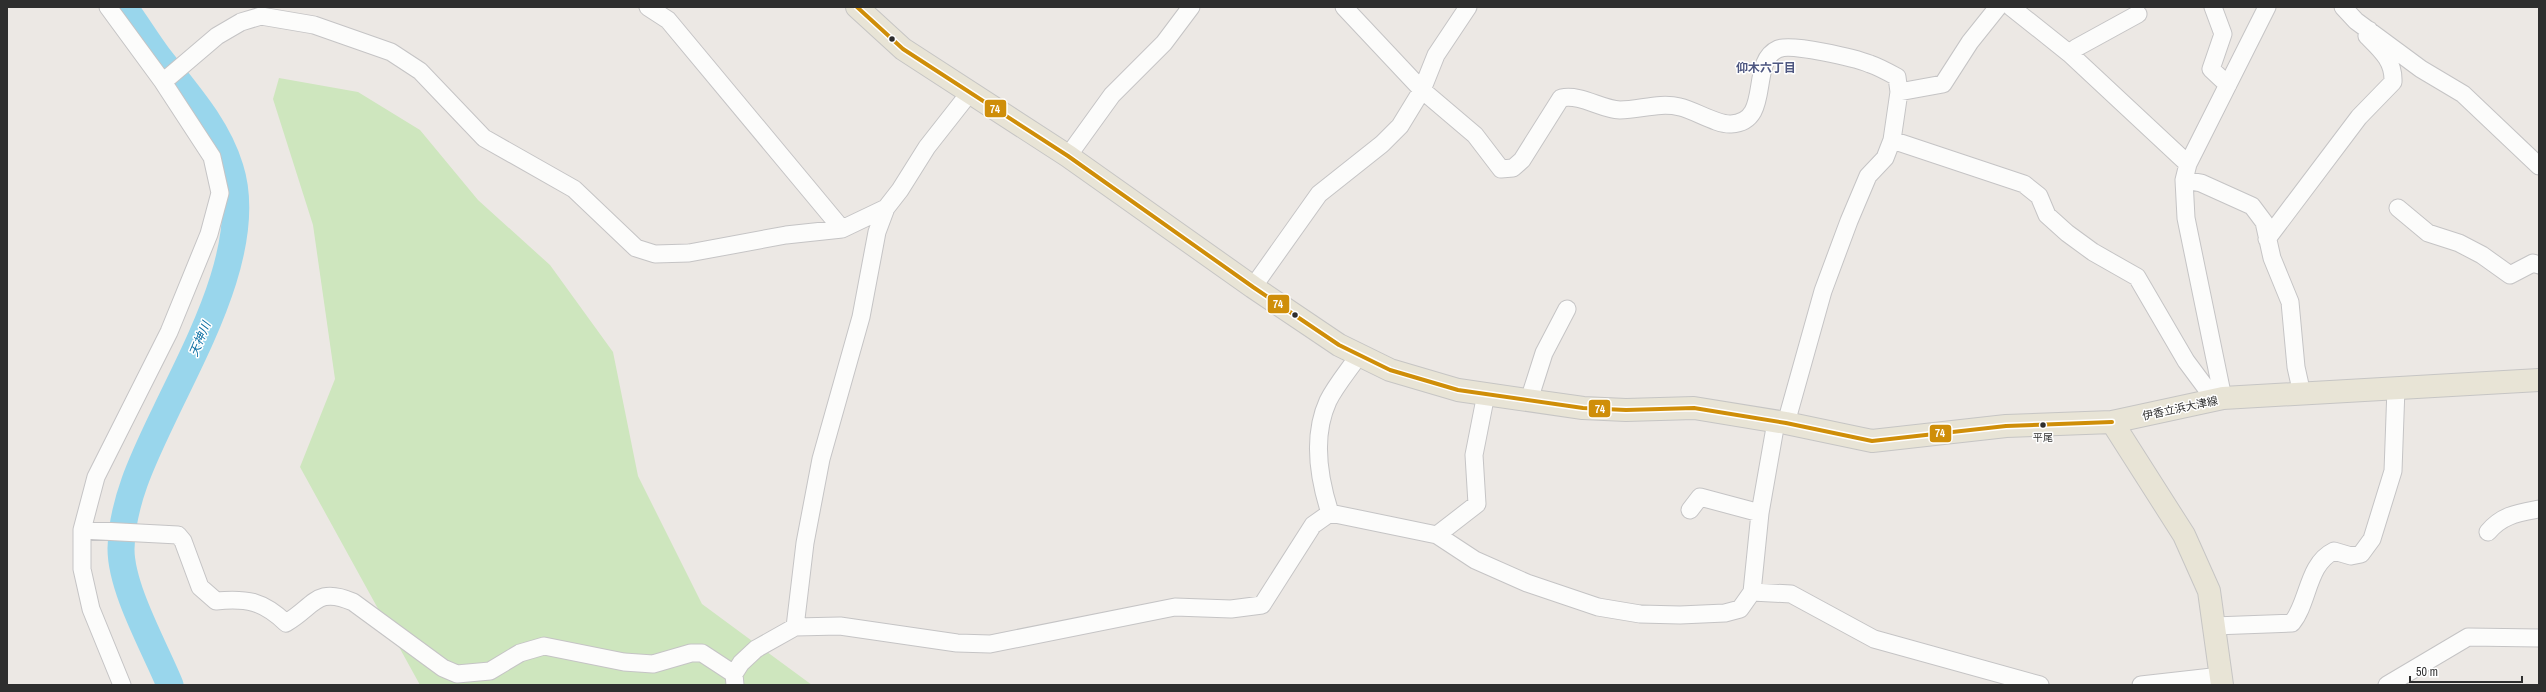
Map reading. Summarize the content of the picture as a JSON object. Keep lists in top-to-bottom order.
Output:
{
  "streets": {
    "main road": ["伊香立浜大津線"]
  },
  "districts": ["仰木六丁目"],
  "water": ["天神川"],
  "places": ["平尾"],
  "lines": ["transit line 74"],
  "scale_bar": "50 m"
}
